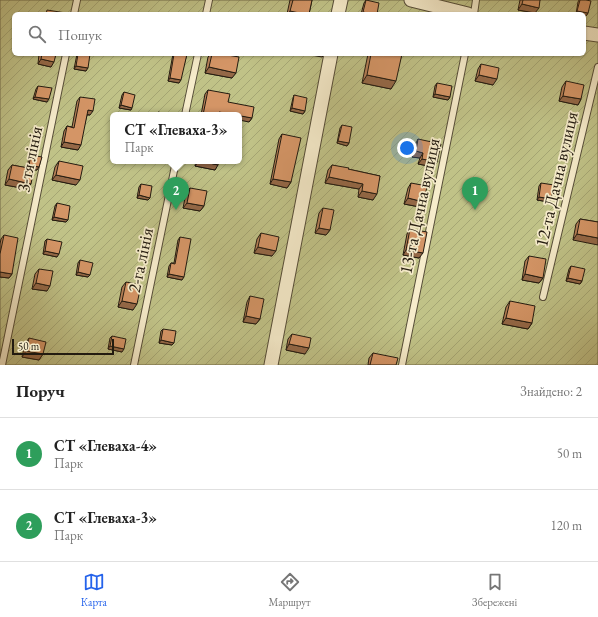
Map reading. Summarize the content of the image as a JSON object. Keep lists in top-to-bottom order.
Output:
{
  "streets": {
    "lane": [
      "3-тя лінія",
      "12-та Дачна вулиця",
      "13-та Дачна вулиця",
      "2-га лінія"
    ]
  },
  "scale_bar": "50 m",
  "page": {
    "search": "Пошук",
    "popup": ["СТ «Глеваха-3»", "Парк"],
    "pins": ["1", "2"],
    "scale": "50 m",
    "heading": ["Поруч", "Знайдено: 2"],
    "list": [
      {
        "mark": "1",
        "name": "СТ «Глеваха-4»",
        "note": "Парк",
        "value": "50 m"
      },
      {
        "mark": "2",
        "name": "СТ «Глеваха-3»",
        "note": "Парк",
        "value": "120 m"
      }
    ],
    "nav": ["Карта", "Маршрут", "Збережені"]
  }
}
